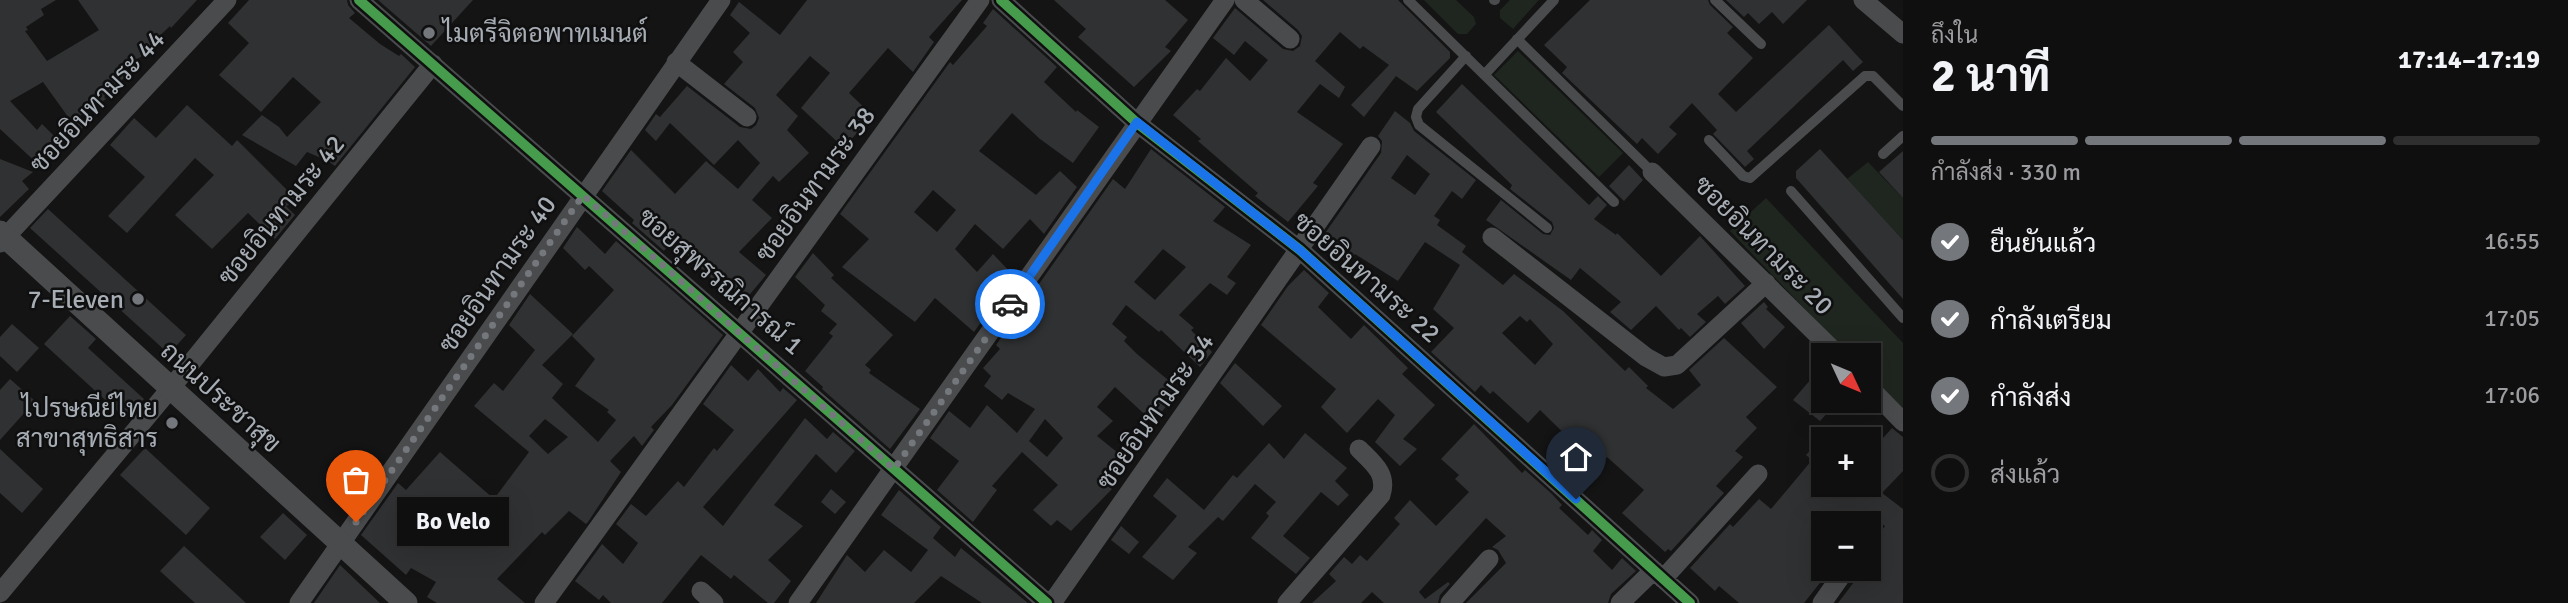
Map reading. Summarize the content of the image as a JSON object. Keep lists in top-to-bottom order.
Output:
{
  "streets": {
    "street": [
      "ซอยอินทามระ 44",
      "ซอยอินทามระ 38",
      "ซอยอินทามระ 42",
      "ซอยอินทามระ 20",
      "ซอยอินทามระ 40",
      "ซอยอินทามระ 22",
      "ซอยสุพรรณิการณ์ 1",
      "ถนนประชาสุข",
      "ซอยอินทามระ 34"
    ]
  },
  "crossings": [
    ["ซอยอินทามระ 44", "ถนนประชาสุข"],
    ["ซอยอินทามระ 38", "ซอยสุพรรณิการณ์ 1"],
    ["ซอยอินทามระ 42", "ซอยสุพรรณิการณ์ 1"],
    ["ซอยอินทามระ 42", "ถนนประชาสุข"],
    ["ซอยอินทามระ 40", "ซอยสุพรรณิการณ์ 1"],
    ["ซอยอินทามระ 40", "ถนนประชาสุข"],
    ["ซอยอินทามระ 22", "ซอยอินทามระ 34"],
    ["ซอยสุพรรณิการณ์ 1", "ซอยอินทามระ 34"]
  ],
  "places": [
    "ไมตรีจิตอพาทเมนต์",
    "7-Eleven",
    "ไปรษณีย์ไทย สาขาสุทธิสาร",
    "Bo Velo"
  ],
  "north": "bottom right",
  "page": {
    "heading": ["2 นาที", "ถึงใน", "17:14–17:19"],
    "bar": "กำลังส่ง · 330 m",
    "list": [
      ["ยืนยันแล้ว", "16:55"],
      ["กำลังเตรียม", "17:05"],
      ["กำลังส่ง", "17:06"],
      "ส่งแล้ว"
    ],
    "map_buttons": ["+", "−"],
    "bubble": "Bo Velo"
  }
}
